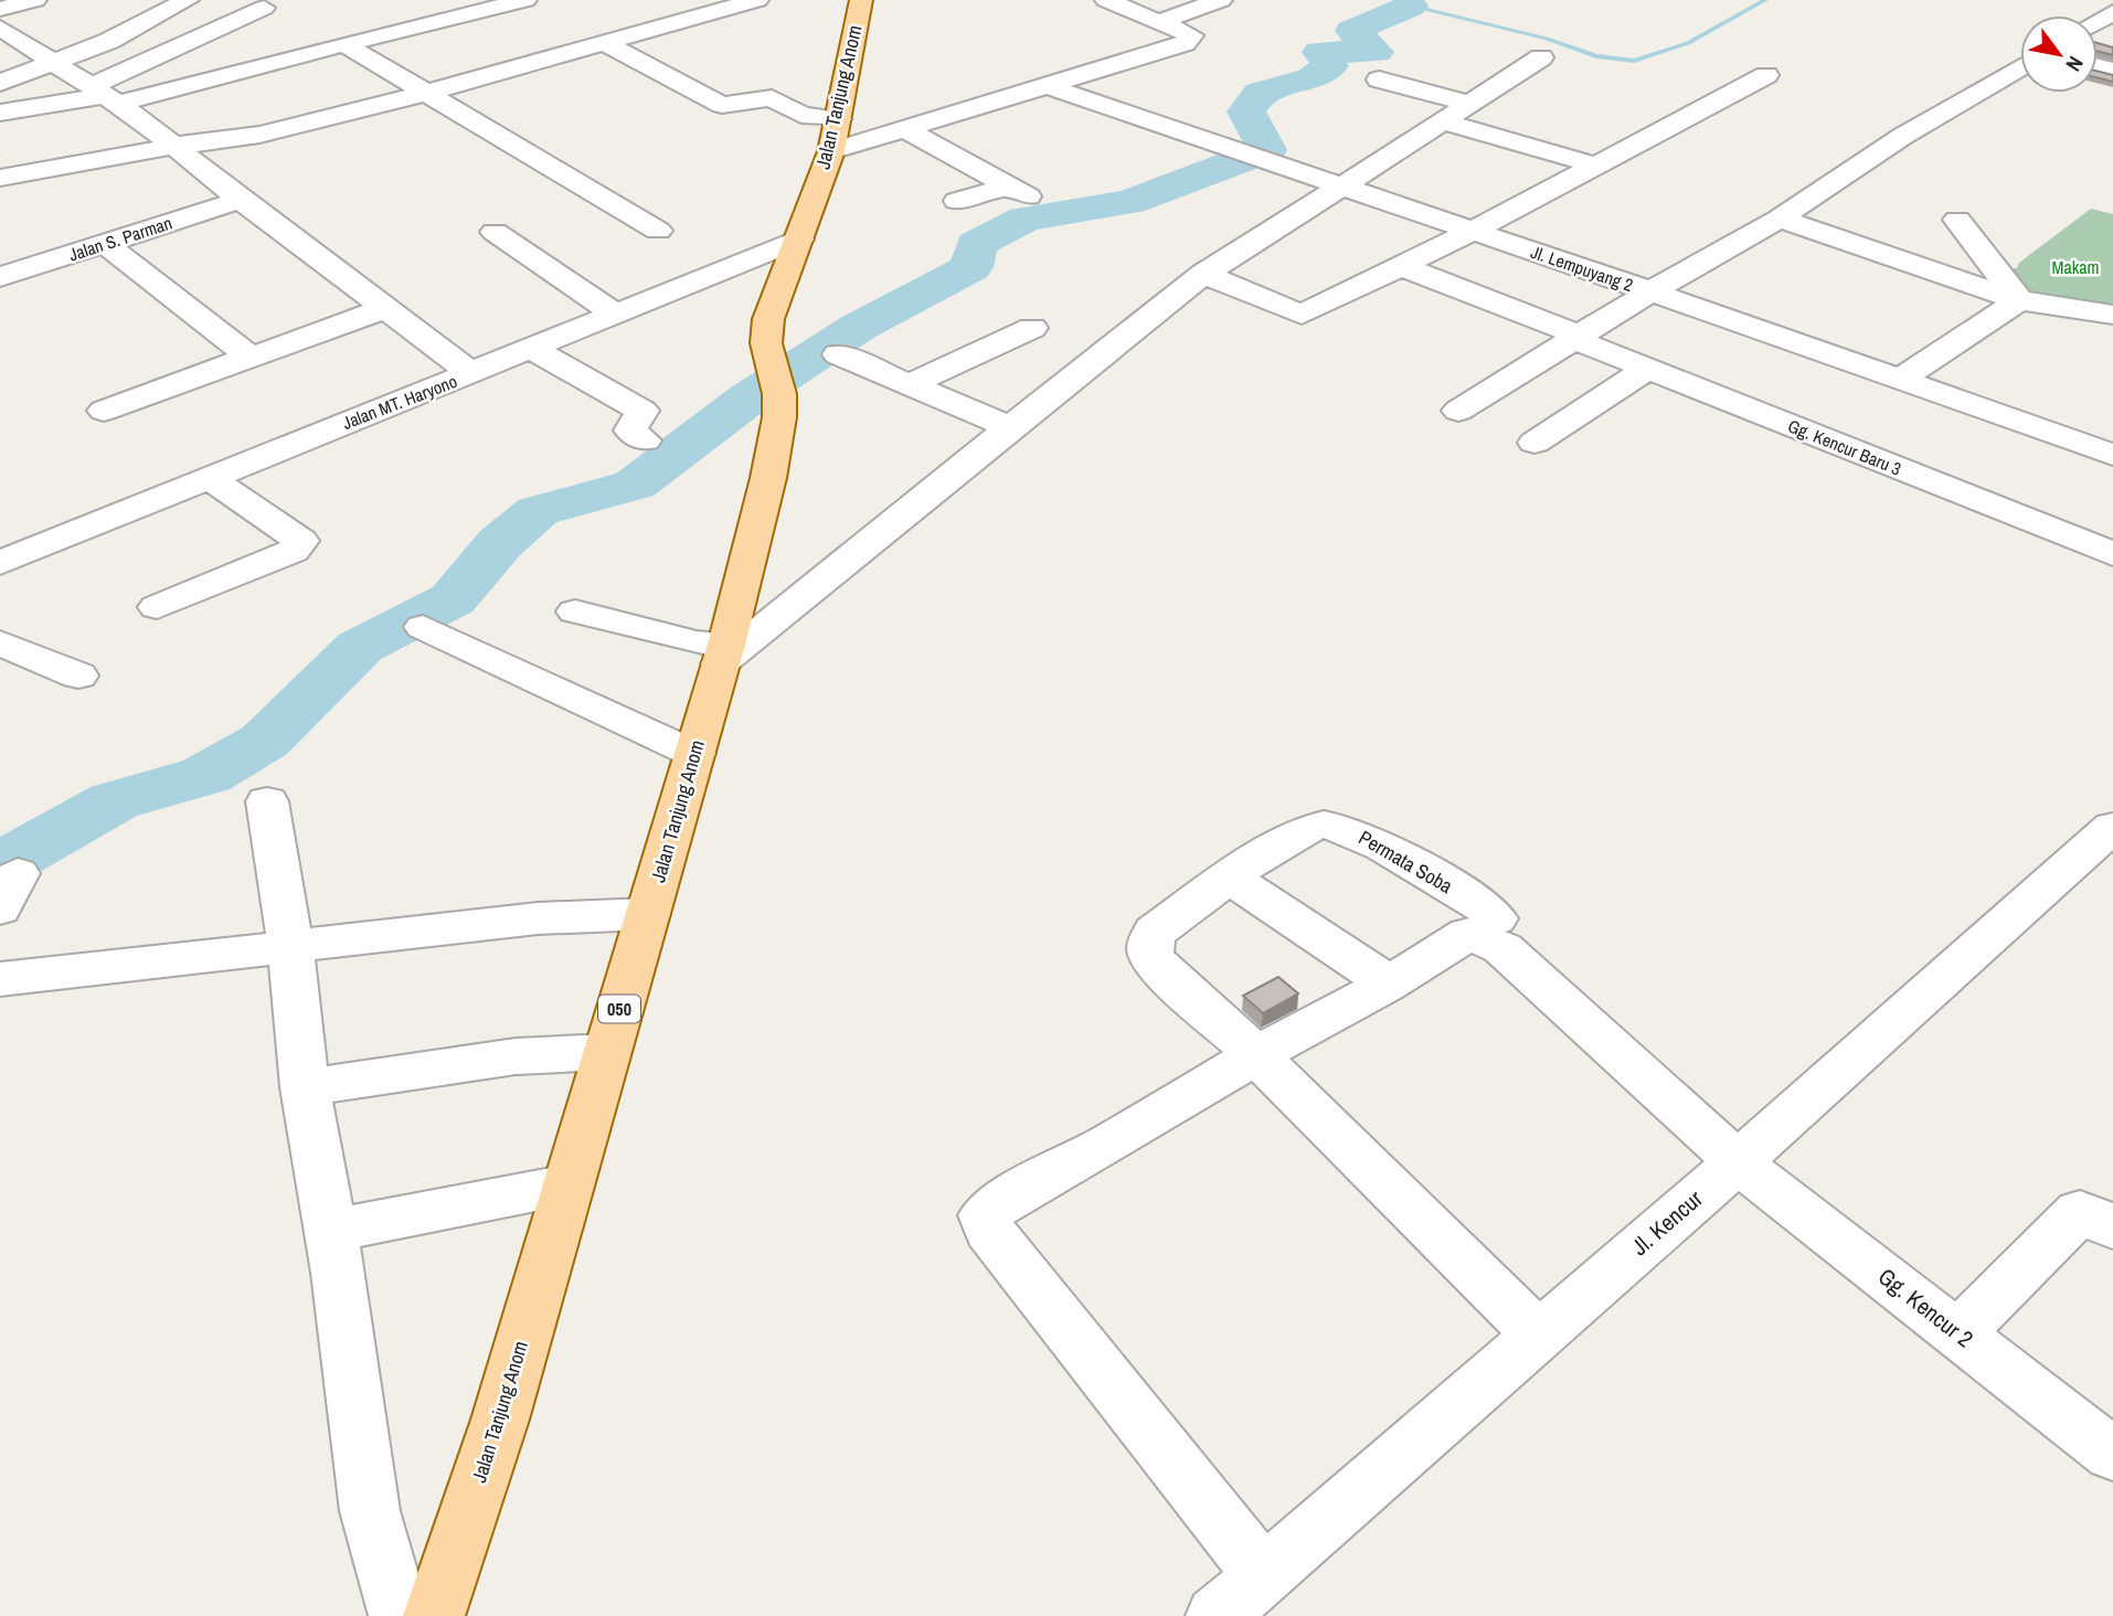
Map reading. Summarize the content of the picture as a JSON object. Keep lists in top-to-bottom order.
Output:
{
  "streets": {
    "main road": ["Jalan Tanjung Anom", "050"],
    "street": [
      "Jalan S. Parman",
      "Jl. Lempuyang 2",
      "Jalan MT. Haryono",
      "Gg. Kencur Baru 3",
      "Permata Soba",
      "Jl. Kencur",
      "Gg. Kencur 2"
    ]
  },
  "crossings": [
    ["Jalan Tanjung Anom", "Jalan MT. Haryono"],
    ["Permata Soba", "Gg. Kencur 2"],
    ["Jl. Kencur", "Gg. Kencur 2"]
  ],
  "parks": ["Makam"],
  "north": "bottom right"
}
